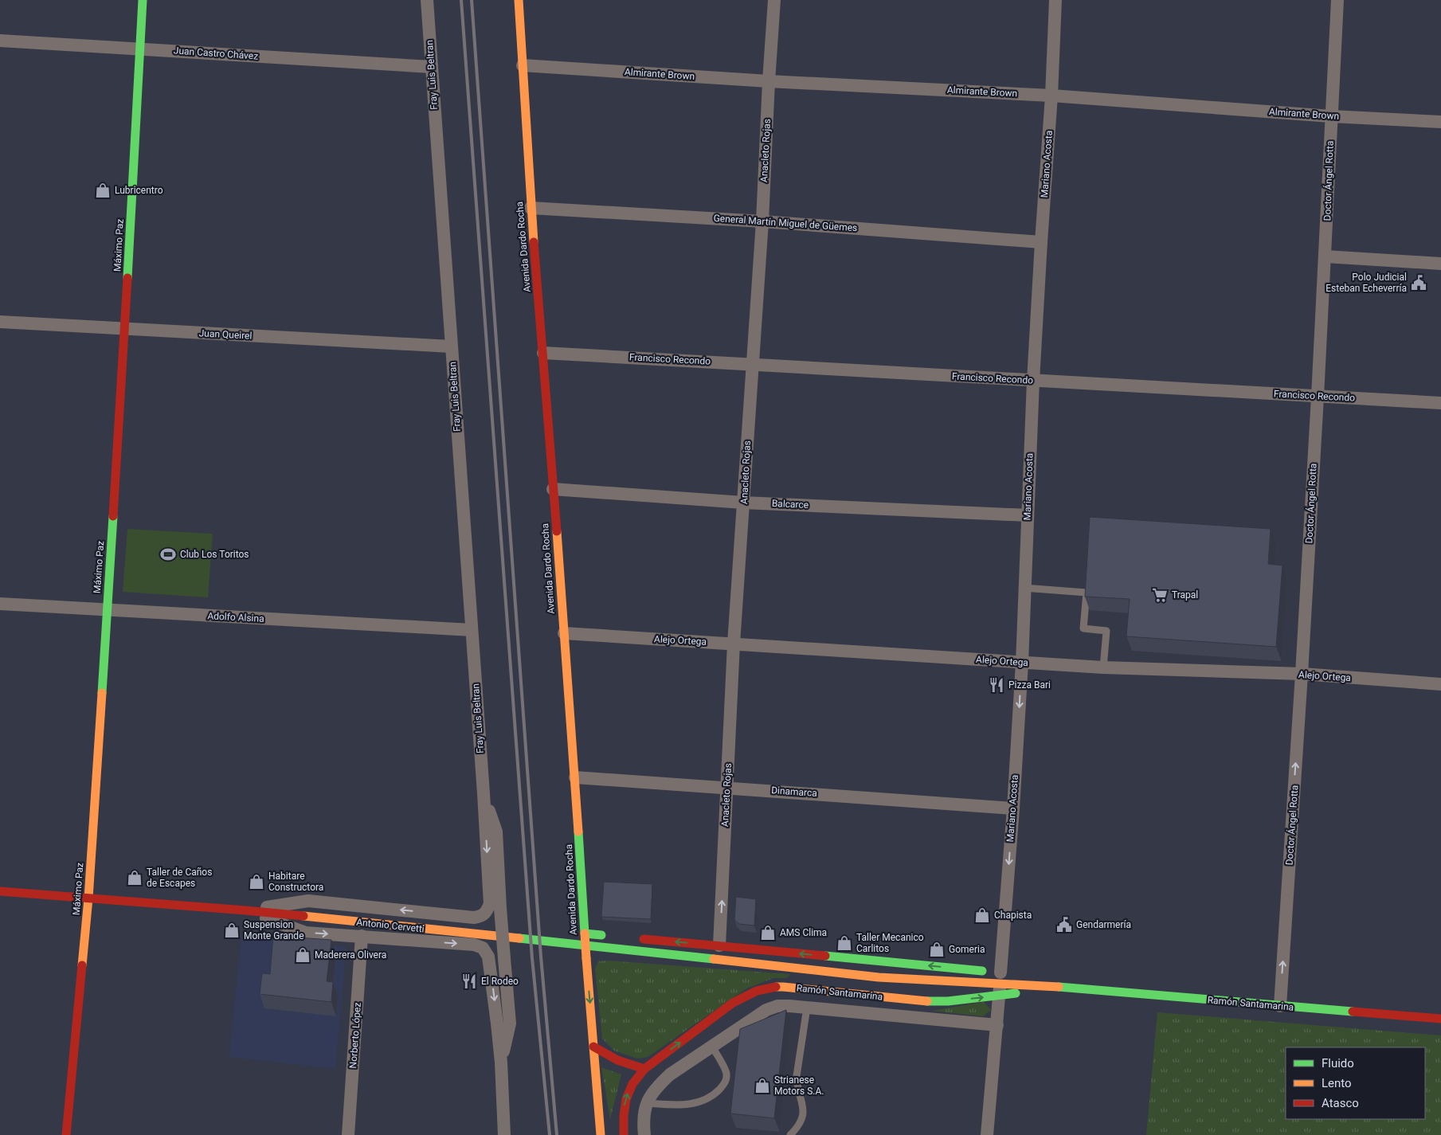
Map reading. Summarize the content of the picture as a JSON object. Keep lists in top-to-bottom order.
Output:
{
  "streets": {
    "main road": [
      "Máximo Paz",
      "Avenida Dardo Rocha",
      "Antonio Cervetti",
      "Ramón Santamarina"
    ],
    "street": [
      "Juan Castro Chávez",
      "Almirante Brown",
      "Fray Luis Beltran",
      "Anacleto Rojas",
      "Mariano Acosta",
      "Doctor Ángel Rotta",
      "General Martín Miguel de Güemes",
      "Juan Queirel",
      "Francisco Recondo",
      "Balcarce",
      "Adolfo Alsina",
      "Alejo Ortega",
      "Dinamarca",
      "Norberto López"
    ]
  },
  "crossings": [
    ["Juan Castro Chávez", "Fray Luis Beltran"],
    ["Juan Castro Chávez", "Máximo Paz"],
    ["Almirante Brown", "Anacleto Rojas"],
    ["Almirante Brown", "Mariano Acosta"],
    ["Almirante Brown", "Doctor Ángel Rotta"],
    ["Almirante Brown", "Avenida Dardo Rocha"],
    ["Fray Luis Beltran", "Juan Queirel"],
    ["Fray Luis Beltran", "Adolfo Alsina"],
    ["Fray Luis Beltran", "Antonio Cervetti"],
    ["Anacleto Rojas", "General Martín Miguel de Güemes"],
    ["Anacleto Rojas", "Francisco Recondo"],
    ["Anacleto Rojas", "Balcarce"],
    ["Anacleto Rojas", "Alejo Ortega"],
    ["Anacleto Rojas", "Dinamarca"],
    ["Anacleto Rojas", "Ramón Santamarina"],
    ["Mariano Acosta", "General Martín Miguel de Güemes"],
    ["Mariano Acosta", "Francisco Recondo"],
    ["Mariano Acosta", "Balcarce"],
    ["Mariano Acosta", "Alejo Ortega"],
    ["Mariano Acosta", "Dinamarca"],
    ["Mariano Acosta", "Ramón Santamarina"],
    ["Doctor Ángel Rotta", "Francisco Recondo"],
    ["Doctor Ángel Rotta", "Alejo Ortega"],
    ["Doctor Ángel Rotta", "Ramón Santamarina"],
    ["General Martín Miguel de Güemes", "Avenida Dardo Rocha"],
    ["Máximo Paz", "Juan Queirel"],
    ["Máximo Paz", "Adolfo Alsina"],
    ["Máximo Paz", "Antonio Cervetti"],
    ["Avenida Dardo Rocha", "Francisco Recondo"],
    ["Avenida Dardo Rocha", "Balcarce"],
    ["Avenida Dardo Rocha", "Alejo Ortega"],
    ["Avenida Dardo Rocha", "Dinamarca"],
    ["Antonio Cervetti", "Ramón Santamarina"],
    ["Antonio Cervetti", "Norberto López"]
  ],
  "places": {
    "shop": [
      "Lubricentro",
      "Taller de Caños de Escapes",
      "Habitare Constructora",
      "Chapista",
      "Suspension Monte Grande",
      "AMS Clima",
      "Taller Mecanico Carlitos",
      "Gomeria",
      "Maderera Olivera",
      "Strianese Motors S.A."
    ],
    "public building": ["Polo Judicial Esteban Echeverría", "Gendarmería"],
    "sports": ["Club Los Toritos"],
    "supermarket": ["Trapal"],
    "restaurant": ["Pizza Bari", "El Rodeo"]
  },
  "legend": ["Fluido", "Lento", "Atasco"]
}
